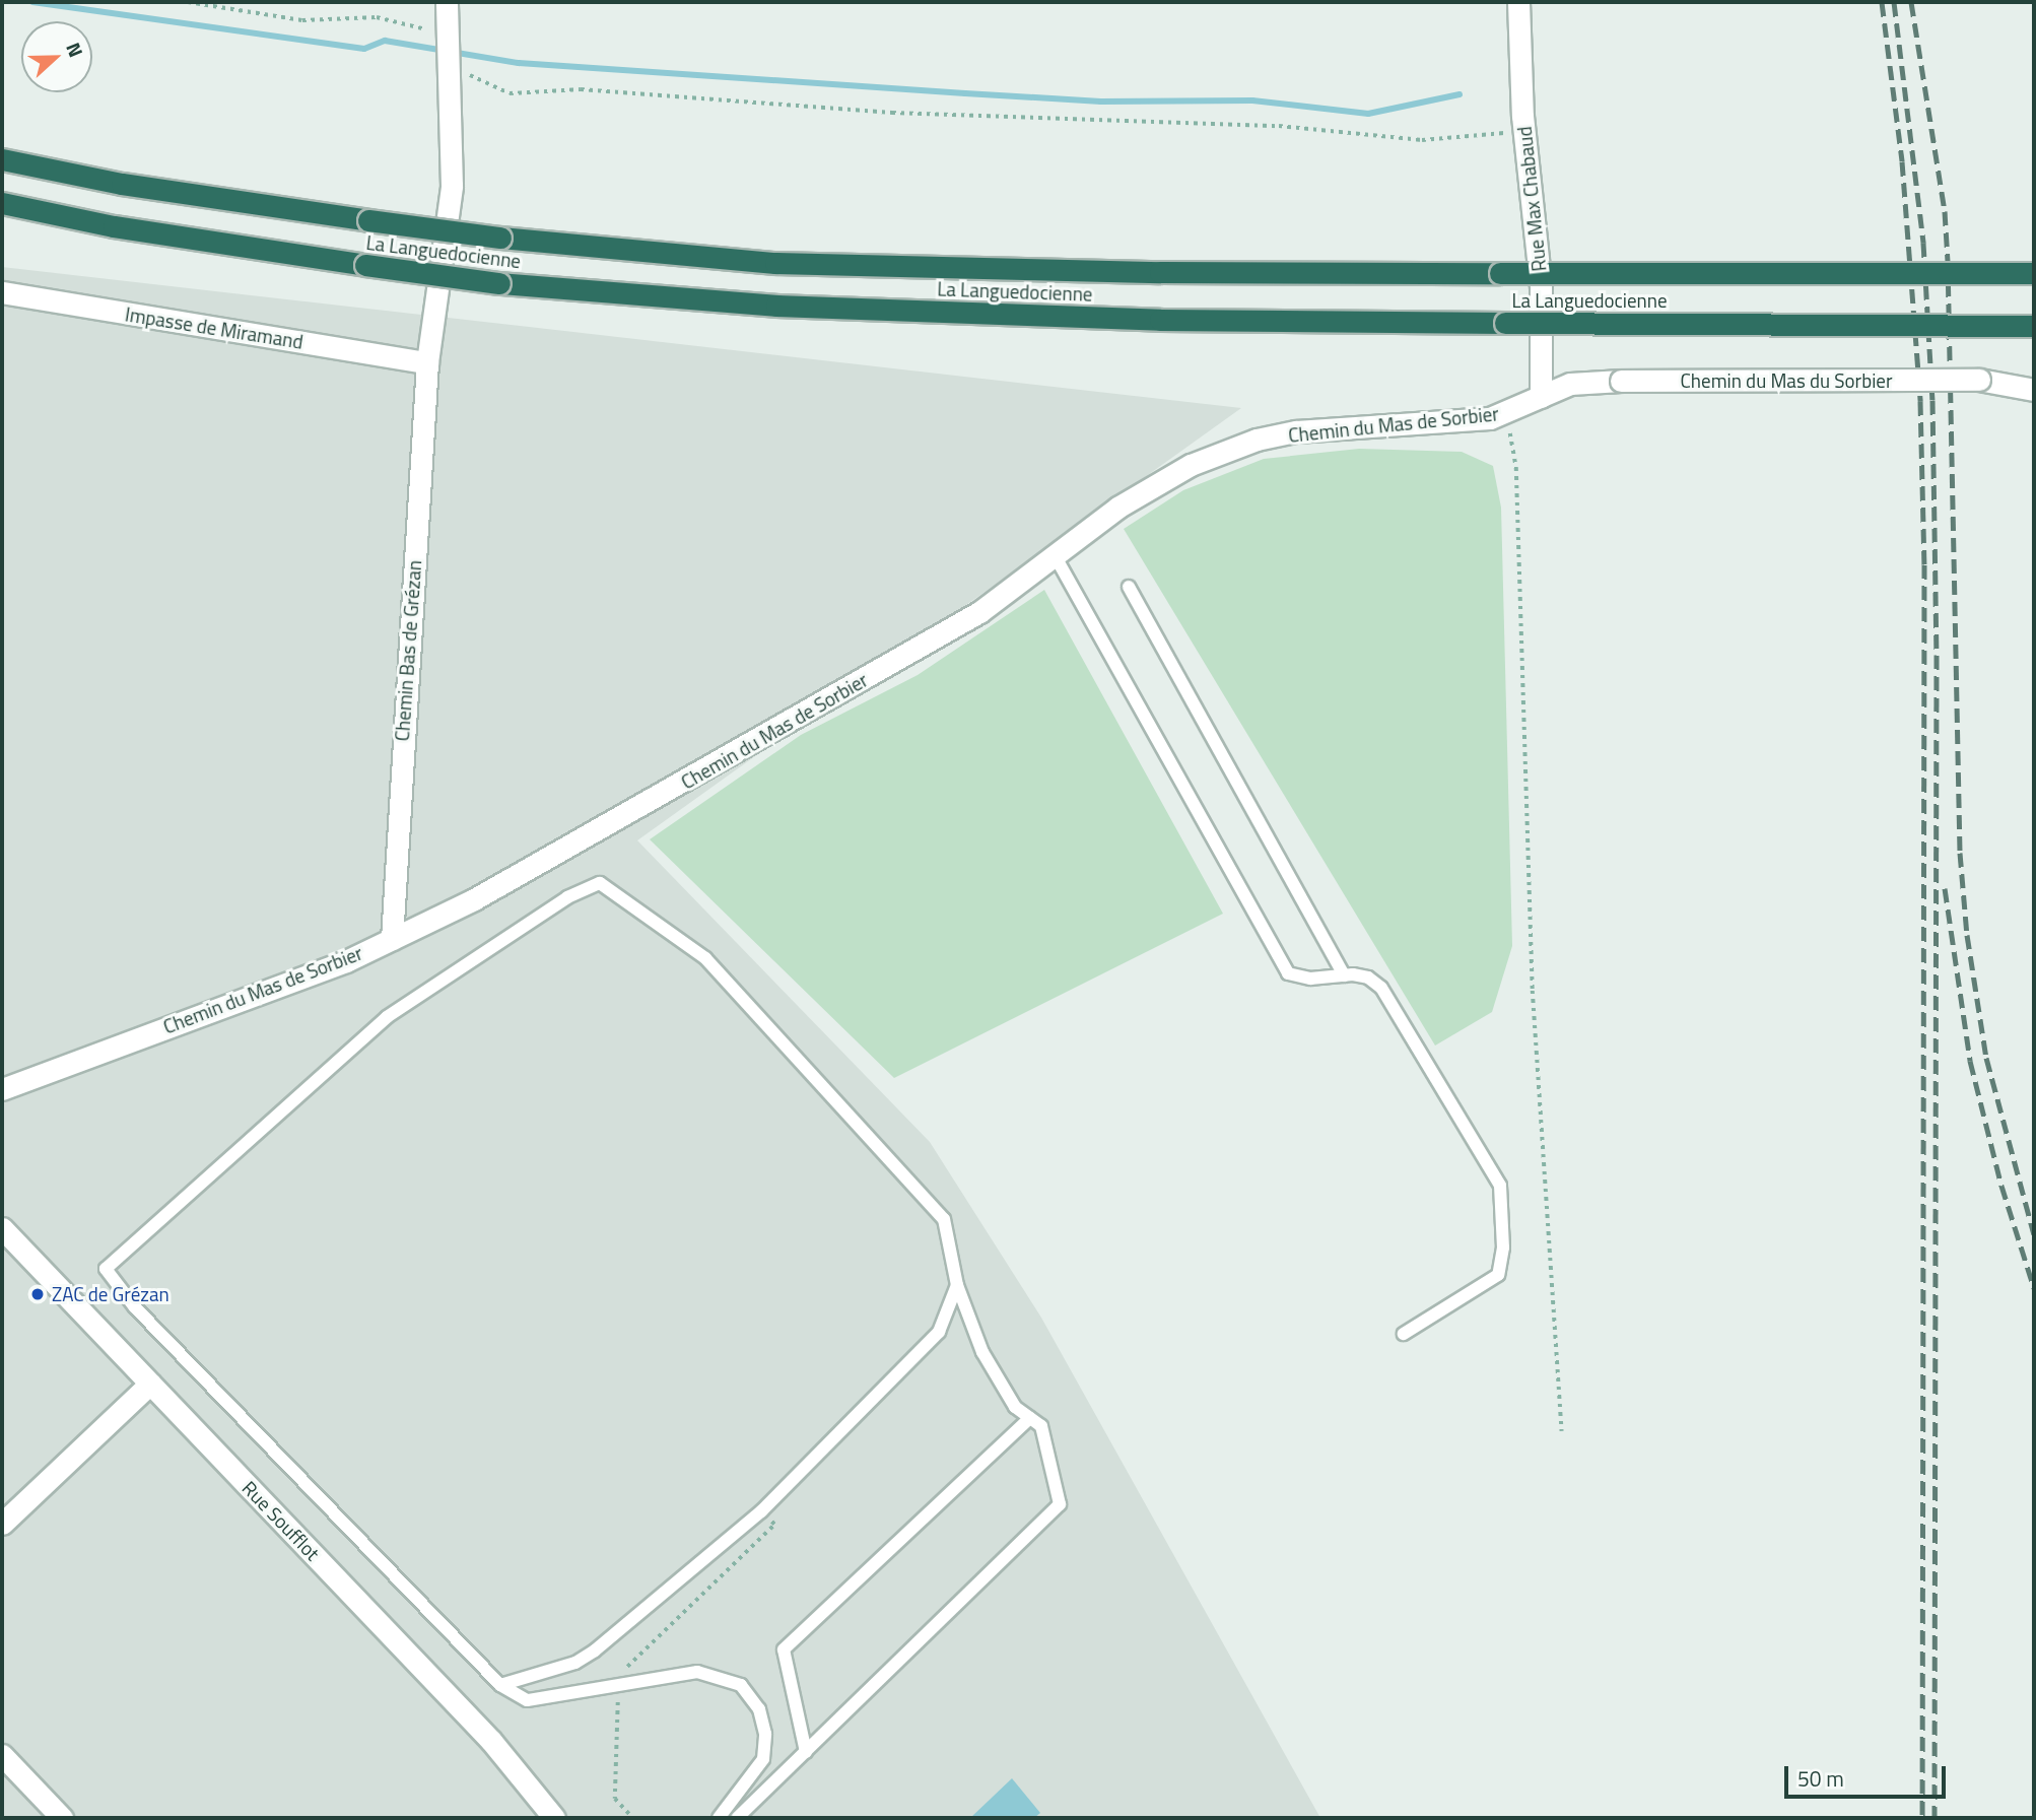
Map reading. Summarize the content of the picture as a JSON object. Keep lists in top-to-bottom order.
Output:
{
  "streets": {
    "highway": ["La Languedocienne"],
    "street": [
      "Rue Max Chabaud",
      "Impasse de Miramand",
      "Chemin du Mas du Sorbier",
      "Chemin du Mas de Sorbier",
      "Chemin Bas de Grézan",
      "Rue Soufflot"
    ]
  },
  "crossings": [
    ["Rue Max Chabaud", "Chemin du Mas du Sorbier"],
    ["Rue Max Chabaud", "Chemin du Mas de Sorbier"],
    ["Impasse de Miramand", "Chemin Bas de Grézan"],
    ["Chemin du Mas du Sorbier", "Chemin du Mas de Sorbier"],
    ["Chemin du Mas de Sorbier", "Chemin Bas de Grézan"]
  ],
  "places": ["ZAC de Grézan"],
  "scale_bar": "50 m",
  "north": "right"
}
